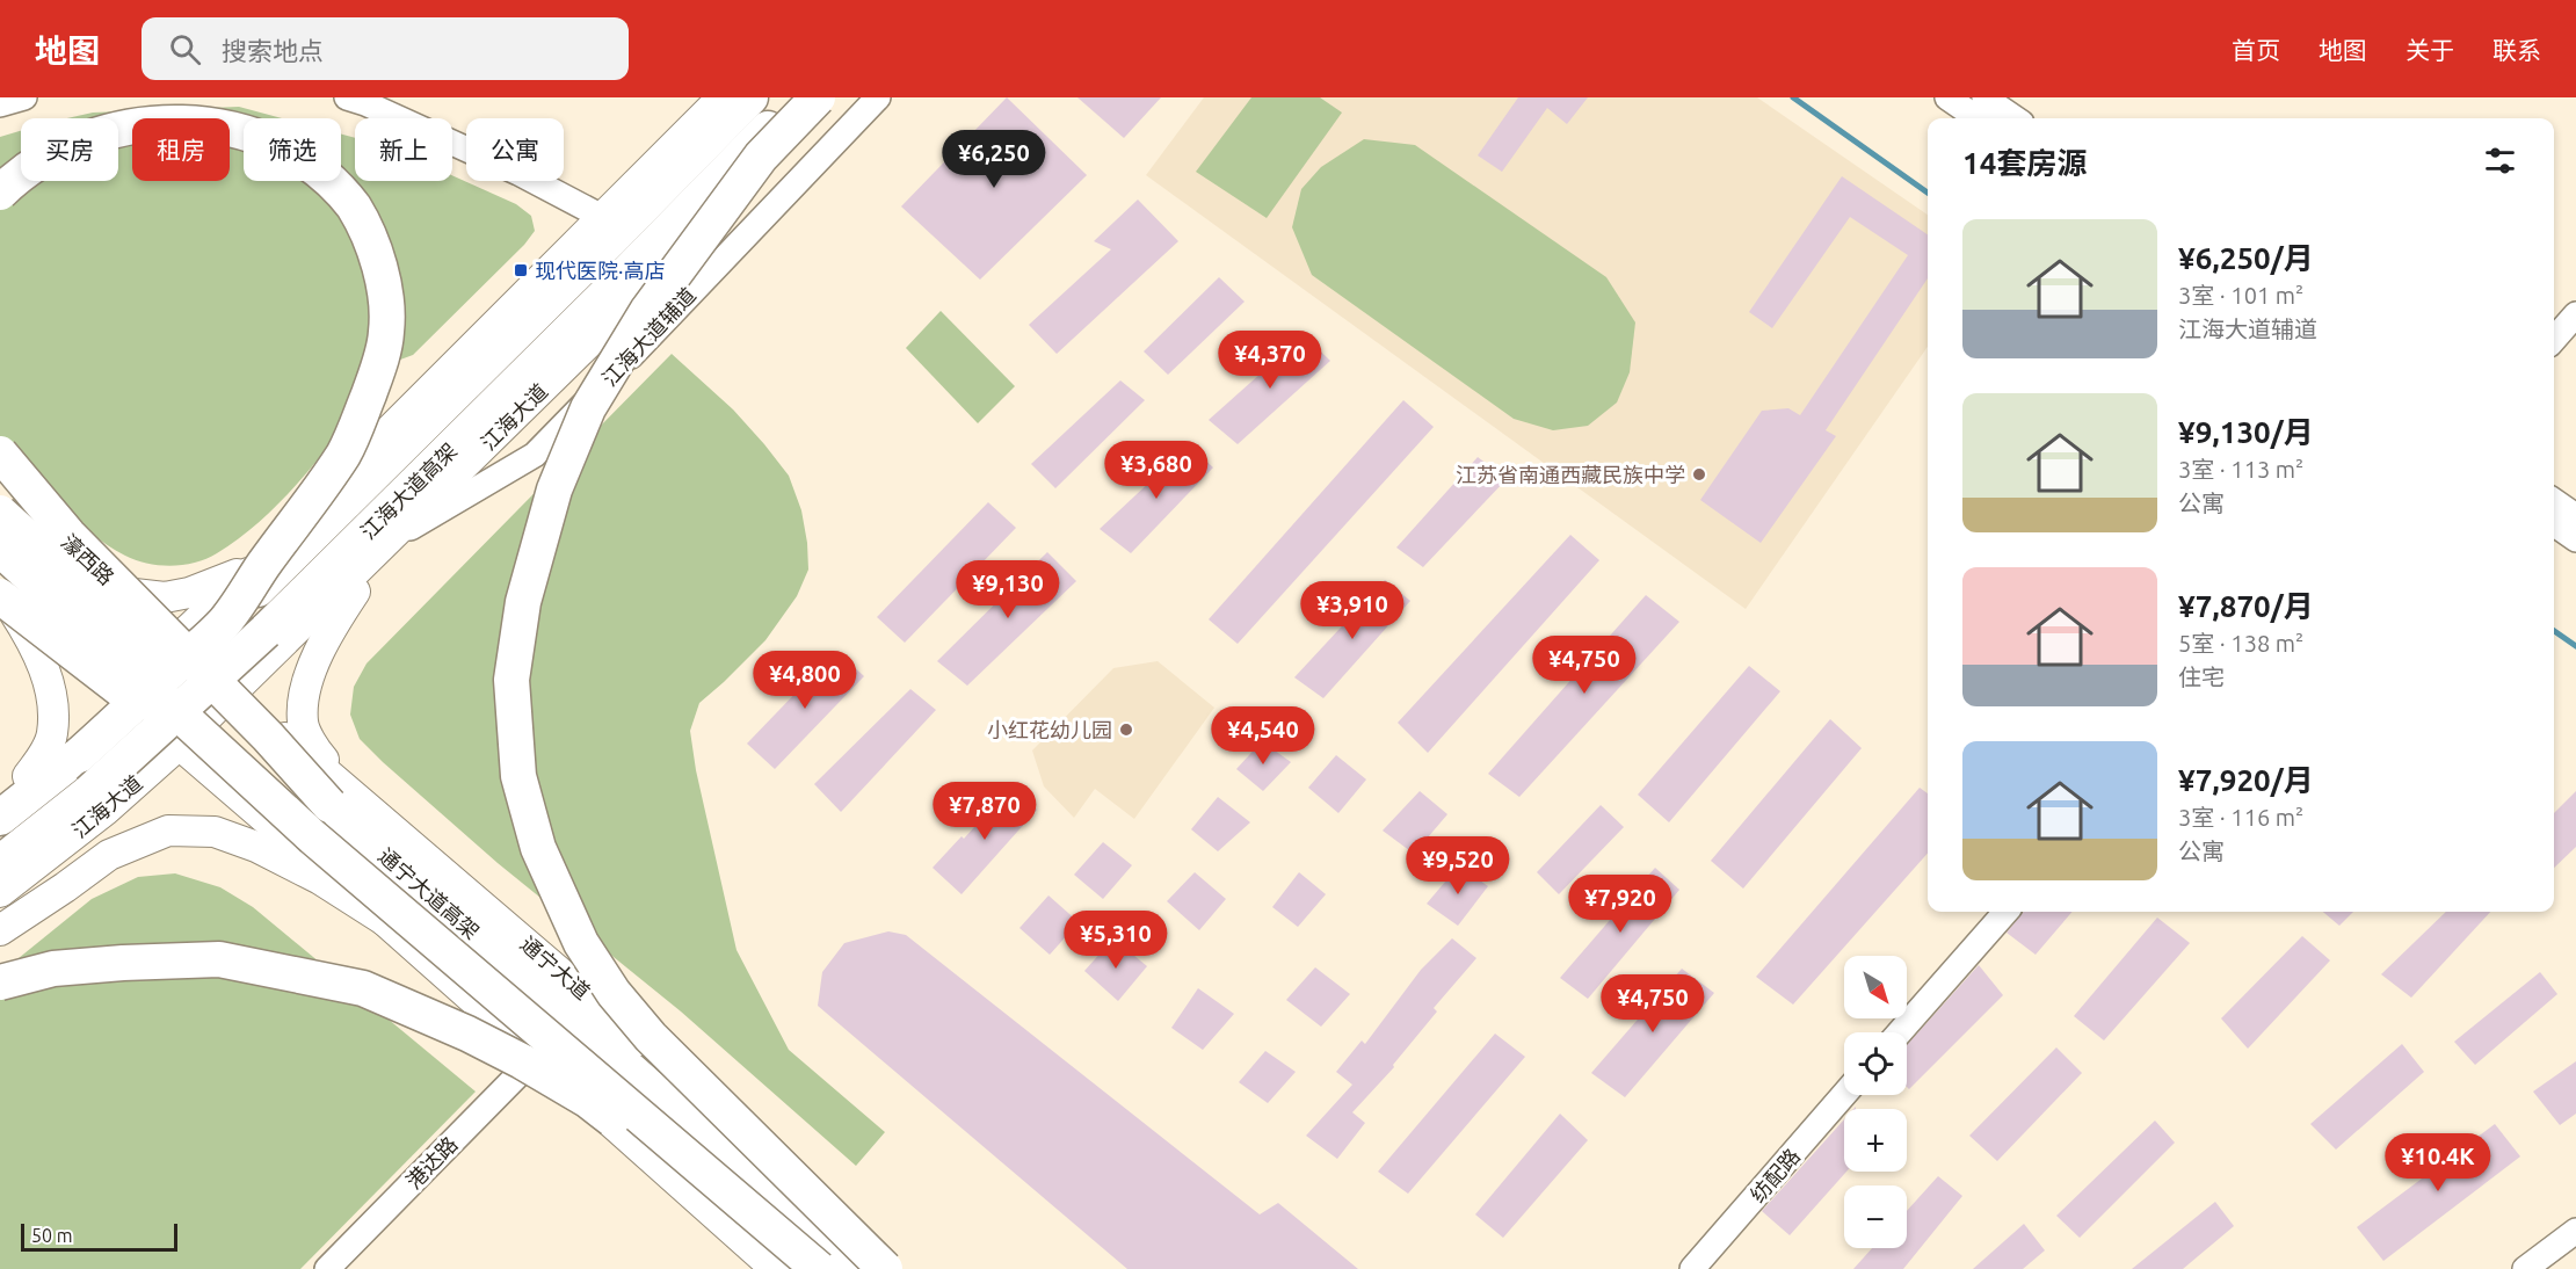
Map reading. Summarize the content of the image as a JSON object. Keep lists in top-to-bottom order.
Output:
{
  "streets": {
    "highway": ["江海大道高架", "通宁大道高架"],
    "main road": ["江海大道", "濠西路", "通宁大道"],
    "street": ["江海大道辅道", "港达路", "纺配路"]
  },
  "crossings": [
    ["江海大道辅道", "江海大道"],
    ["江海大道", "通宁大道"],
    ["濠西路", "通宁大道"],
    ["通宁大道高架", "通宁大道"]
  ],
  "places": {
    "transit": ["现代医院·高店"],
    "other": ["江苏省南通西藏民族中学", "小红花幼儿园"]
  },
  "scale_bar": "50 m",
  "north": "bottom right",
  "page": {
    "header": "地图",
    "search": "搜索地点",
    "nav": [
      "首页",
      "地图",
      "关于",
      "联系"
    ],
    "chip": [
      "买房",
      "租房",
      "筛选",
      "新上",
      "公寓"
    ],
    "heading": "14套房源",
    "price": [
      "¥6,250",
      "¥4,370",
      "¥3,680",
      "¥9,130",
      "¥3,910",
      "¥4,750",
      "¥4,800",
      "¥4,540",
      "¥7,870",
      "¥9,520",
      "¥7,920",
      "¥5,310",
      "¥4,750",
      "¥10.4K"
    ],
    "list": [
      {
        "name": "¥6,250/月",
        "note": "3室 · 101 m² · 江海大道辅道"
      },
      {
        "name": "¥9,130/月",
        "note": "3室 · 113 m² · 公寓"
      },
      {
        "name": "¥7,870/月",
        "note": "5室 · 138 m² · 住宅"
      },
      {
        "name": "¥7,920/月",
        "note": "3室 · 116 m² · 公寓"
      }
    ],
    "map_buttons": ["+", "−"],
    "scale": "50 m"
  }
}
